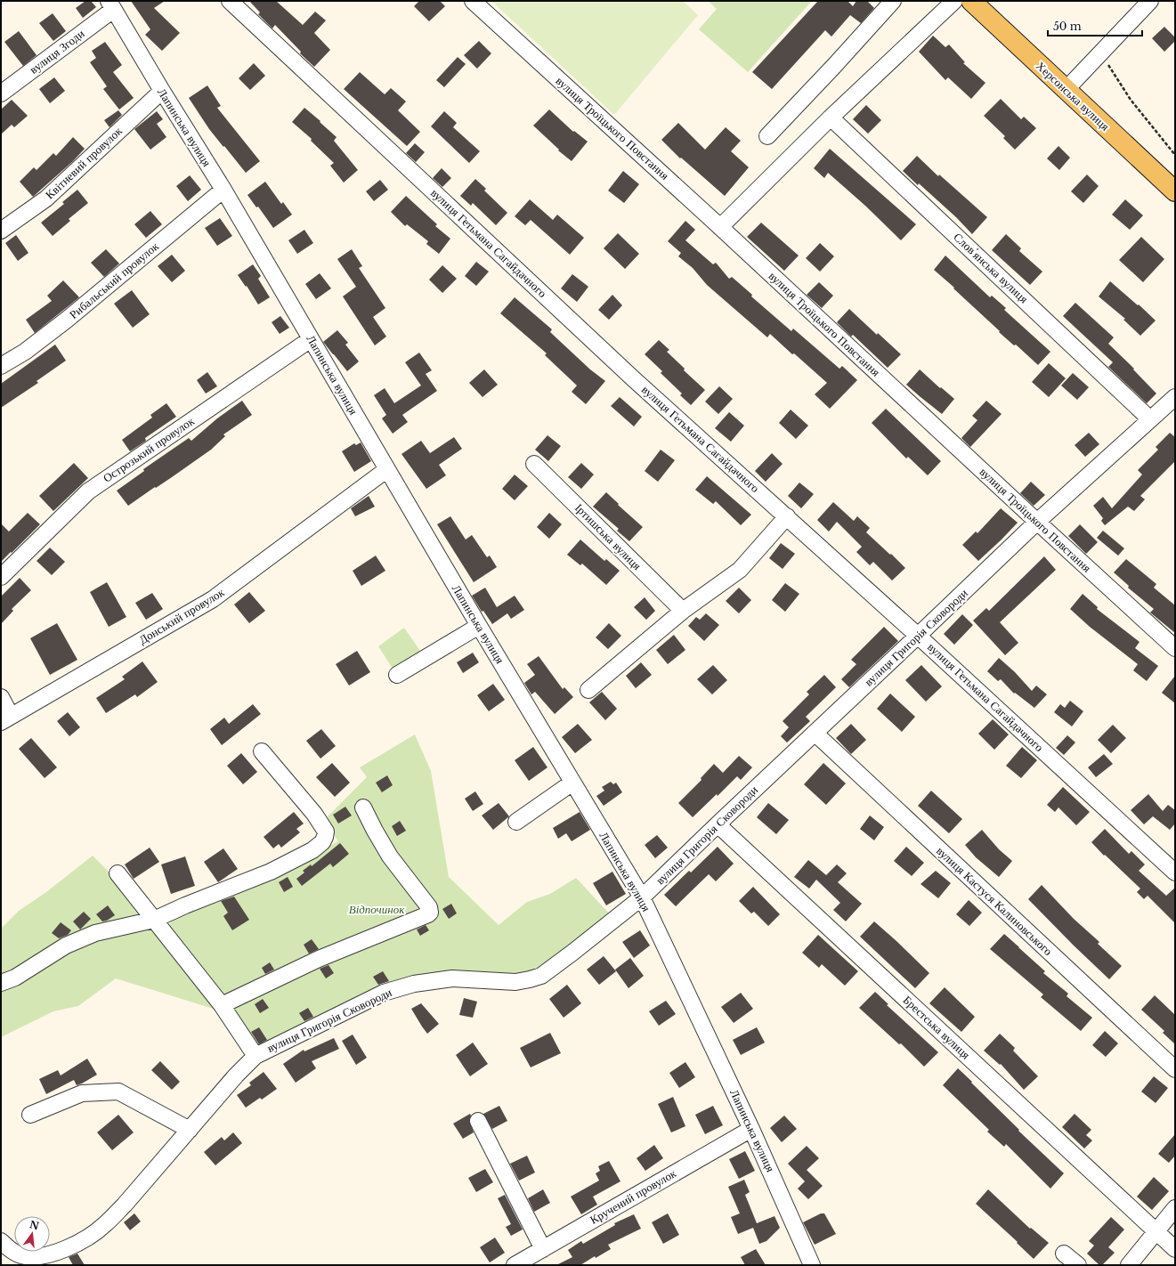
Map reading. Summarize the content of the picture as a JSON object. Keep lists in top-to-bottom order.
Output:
{
  "streets": {
    "main road": ["Херсонська вулиця"],
    "street": [
      "вулиця Згоди",
      "Лапинська вулиця",
      "вулиця Троїцького Повстання",
      "Квітневий провулок",
      "вулиця Гетьмана Сагайдачного",
      "Словʼянська вулиця",
      "Рибальський провулок",
      "Острозький провулок",
      "Іртишська вулиця",
      "Донський провулок",
      "вулиця Григорія Сковороди",
      "вулиця Кастуся Калиновського",
      "Брестська вулиця",
      "Кручений провулок"
    ]
  },
  "crossings": [
    ["вулиця Згоди", "Лапинська вулиця"],
    ["Лапинська вулиця", "Квітневий провулок"],
    ["Лапинська вулиця", "Рибальський провулок"],
    ["Лапинська вулиця", "Острозький провулок"],
    ["Лапинська вулиця", "Донський провулок"],
    ["Лапинська вулиця", "вулиця Григорія Сковороди"],
    ["Лапинська вулиця", "Кручений провулок"],
    ["вулиця Троїцького Повстання", "вулиця Григорія Сковороди"],
    ["вулиця Гетьмана Сагайдачного", "вулиця Григорія Сковороди"],
    ["Словʼянська вулиця", "вулиця Григорія Сковороди"],
    ["вулиця Григорія Сковороди", "вулиця Кастуся Калиновського"],
    ["вулиця Григорія Сковороди", "Брестська вулиця"]
  ],
  "parks": ["Відпочинок"],
  "scale_bar": "50 m",
  "north": "top"
}
